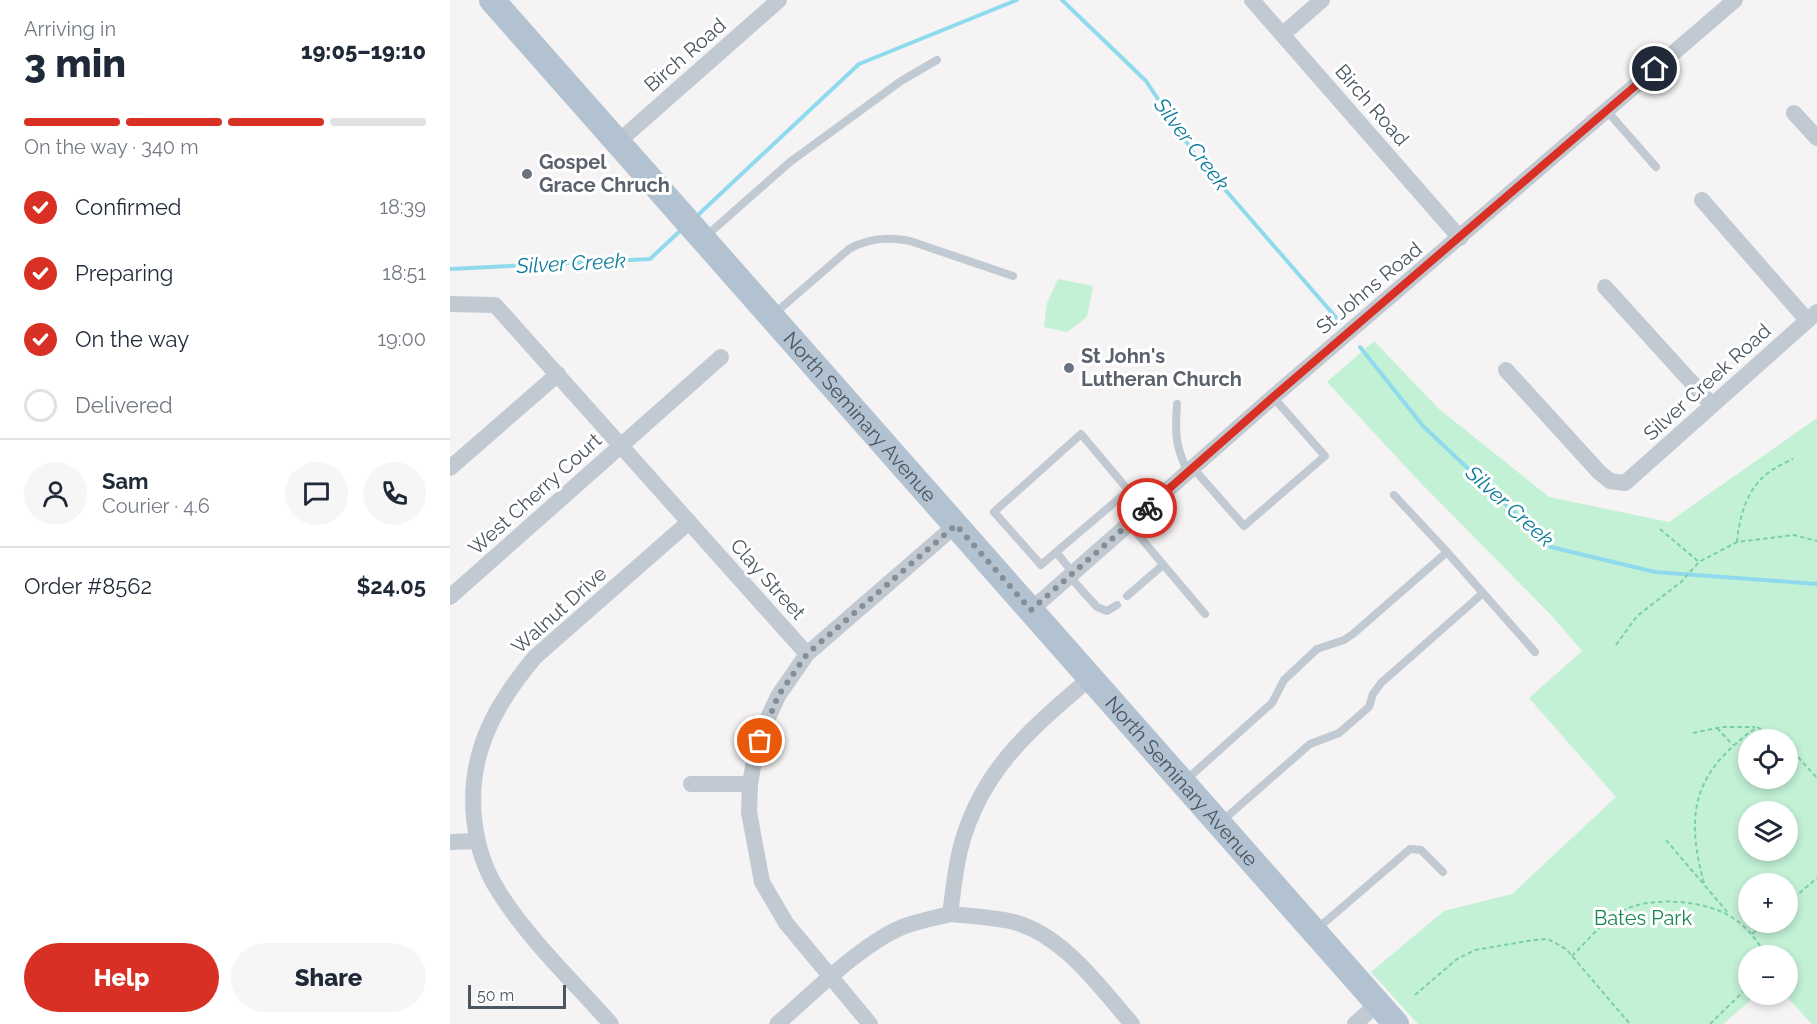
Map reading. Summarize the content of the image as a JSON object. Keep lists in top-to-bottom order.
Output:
{
  "streets": {
    "main road": ["North Seminary Avenue"],
    "street": [
      "Birch Road",
      "St Johns Road",
      "Silver Creek Road",
      "West Cherry Court",
      "Clay Street",
      "Walnut Drive"
    ]
  },
  "crossings": [
    ["Birch Road", "St Johns Road"],
    ["Birch Road", "North Seminary Avenue"],
    ["St Johns Road", "North Seminary Avenue"],
    ["West Cherry Court", "Clay Street"],
    ["Clay Street", "Walnut Drive"]
  ],
  "water": ["Silver Creek"],
  "parks": ["Bates Park"],
  "places": ["Gospel Grace Chruch", "St John's Lutheran Church"],
  "scale_bar": "50 m",
  "page": {
    "heading": ["3 min", "Arriving in", "19:05–19:10"],
    "panel": [
      "Sam",
      "Courier · 4.6",
      "Order #8562",
      "$24.05"
    ],
    "bar": "On the way · 340 m",
    "list": [
      ["Confirmed", "18:39"],
      ["Preparing", "18:51"],
      ["On the way", "19:00"],
      "Delivered"
    ],
    "map_buttons": ["+", "−"],
    "buttons": ["Help", "Share"],
    "scale": "50 m"
  }
}
